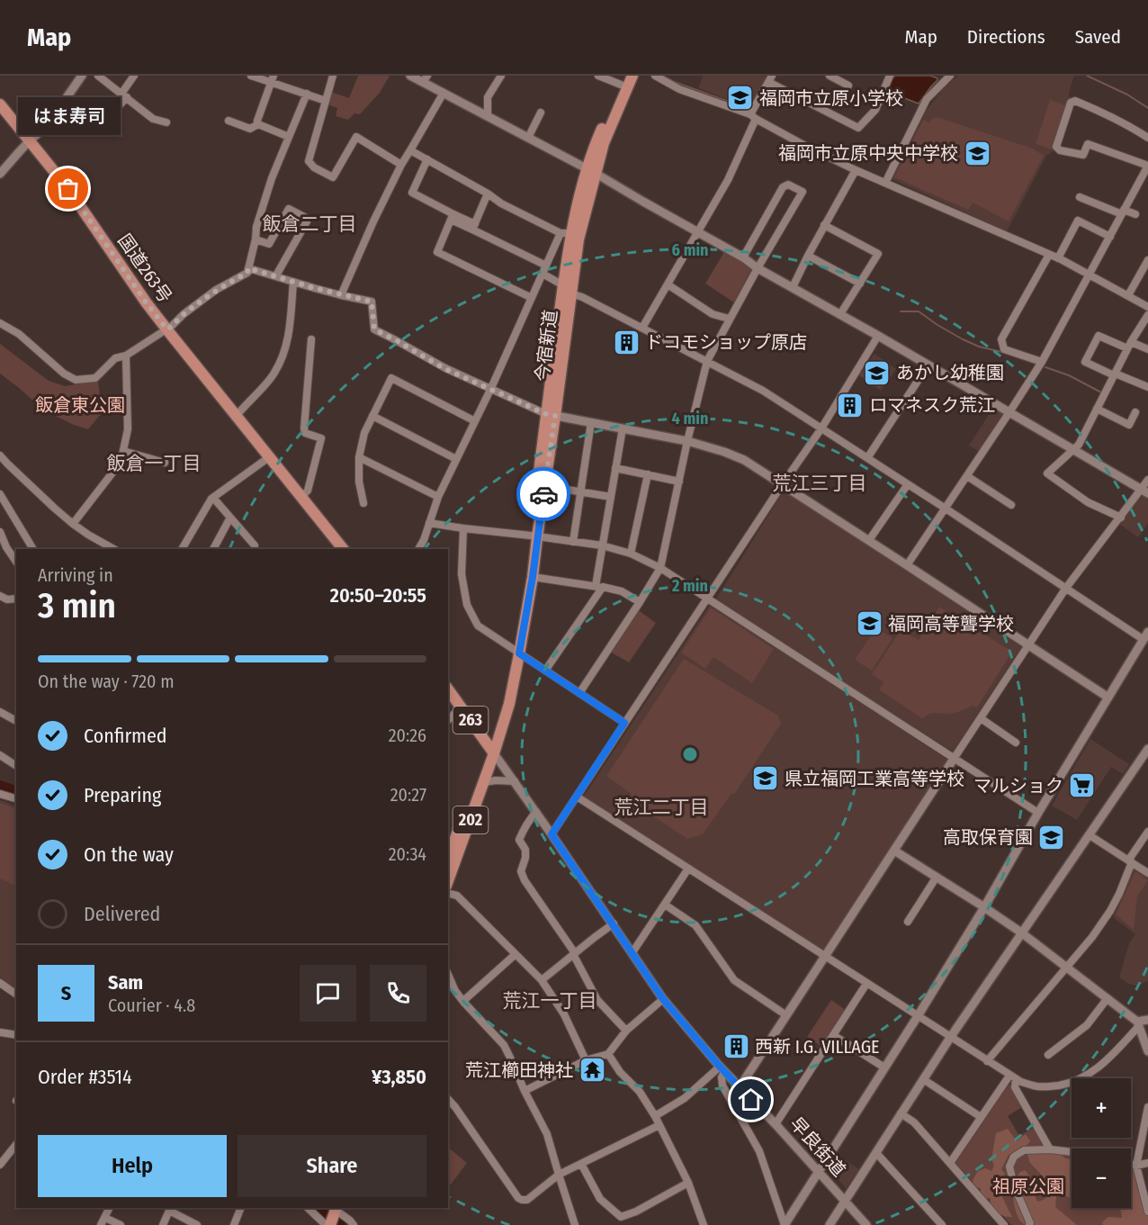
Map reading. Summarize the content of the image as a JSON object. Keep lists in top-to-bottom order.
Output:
{
  "streets": {
    "highway": [
      "国道263号",
      "今宿新道",
      "263",
      "202"
    ],
    "street": ["早良街道"]
  },
  "crossings": [
    ["今宿新道", "263"],
    ["今宿新道", "202"],
    ["今宿新道", "早良街道"],
    ["263", "202"],
    ["263", "早良街道"],
    ["202", "早良街道"]
  ],
  "districts": [
    "飯倉二丁目",
    "飯倉一丁目",
    "荒江三丁目",
    "荒江二丁目",
    "荒江一丁目"
  ],
  "parks": ["飯倉東公園", "祖原公園"],
  "places": {
    "school or university": [
      "福岡市立原小学校",
      "福岡市立原中央中学校",
      "あかし幼稚園",
      "福岡高等聾学校",
      "県立福岡工業高等学校",
      "高取保育園"
    ],
    "other": ["はま寿司"],
    "building": ["ドコモショップ原店", "ロマネスク荒江", "西新 I.G. VILLAGE"],
    "supermarket": ["マルショク"],
    "temple": ["荒江櫛田神社"]
  },
  "page": {
    "header": "Map",
    "nav": ["Map", "Directions", "Saved"],
    "bubble": "はま寿司",
    "heading": ["3 min", "Arriving in", "20:50–20:55"],
    "panel": [
      "Sam",
      "Courier · 4.8",
      "Order #3514",
      "¥3,850"
    ],
    "bar": "On the way · 720 m",
    "list": [
      ["Confirmed", "20:26"],
      ["Preparing", "20:27"],
      ["On the way", "20:34"],
      "Delivered"
    ],
    "round": "S",
    "map_buttons": ["+", "−"],
    "buttons": ["Help", "Share"]
  },
  "rings": ["6 min", "4 min", "2 min"]
}
